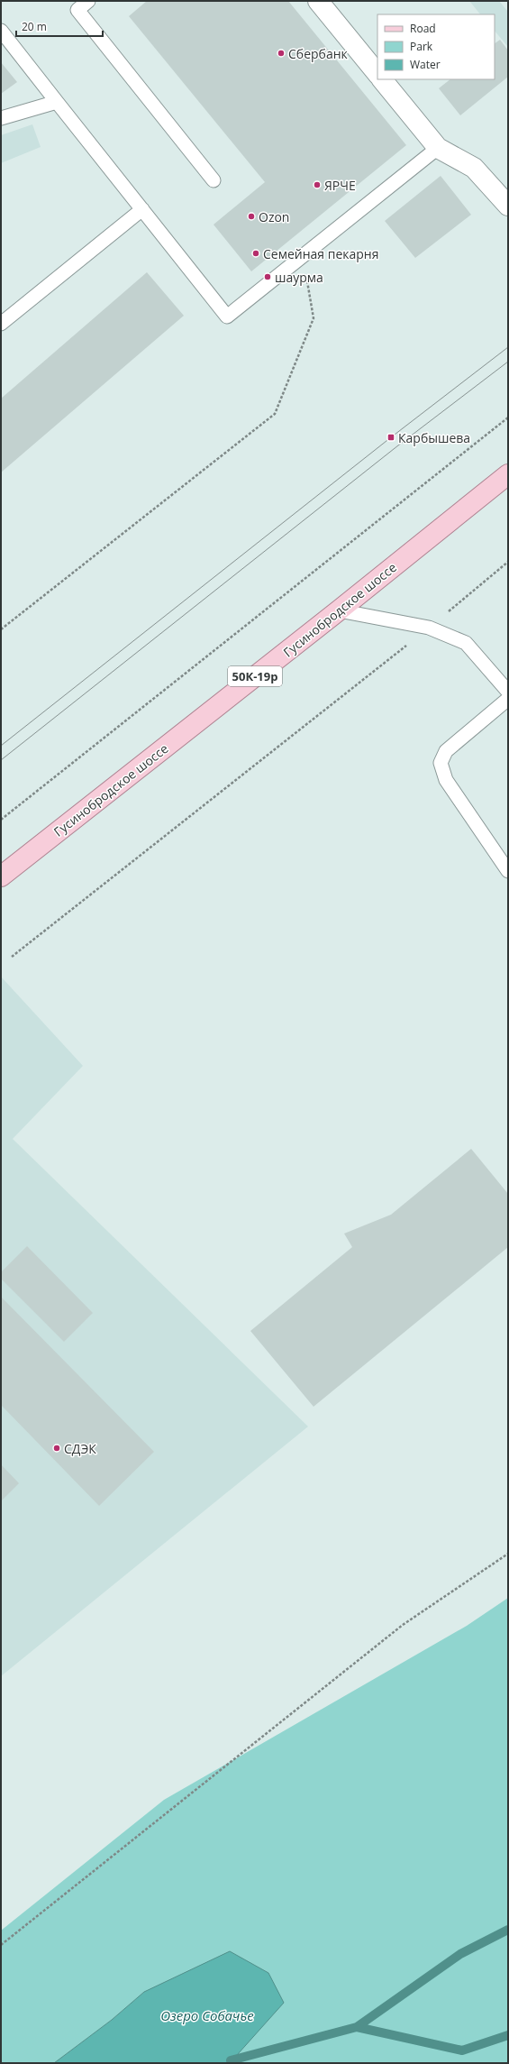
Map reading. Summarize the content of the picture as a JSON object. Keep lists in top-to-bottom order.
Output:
{
  "streets": {
    "main road": ["Гусинобродское шоссе", "50К-19р"]
  },
  "water": ["Озеро Собачье"],
  "places": {
    "other": [
      "Сбербанк",
      "ЯРЧЕ",
      "Ozon",
      "Семейная пекарня",
      "шаурма",
      "СДЭК"
    ],
    "transit": ["Карбышева"]
  },
  "legend": ["Road", "Park", "Water"],
  "scale_bar": "20 m"
}
